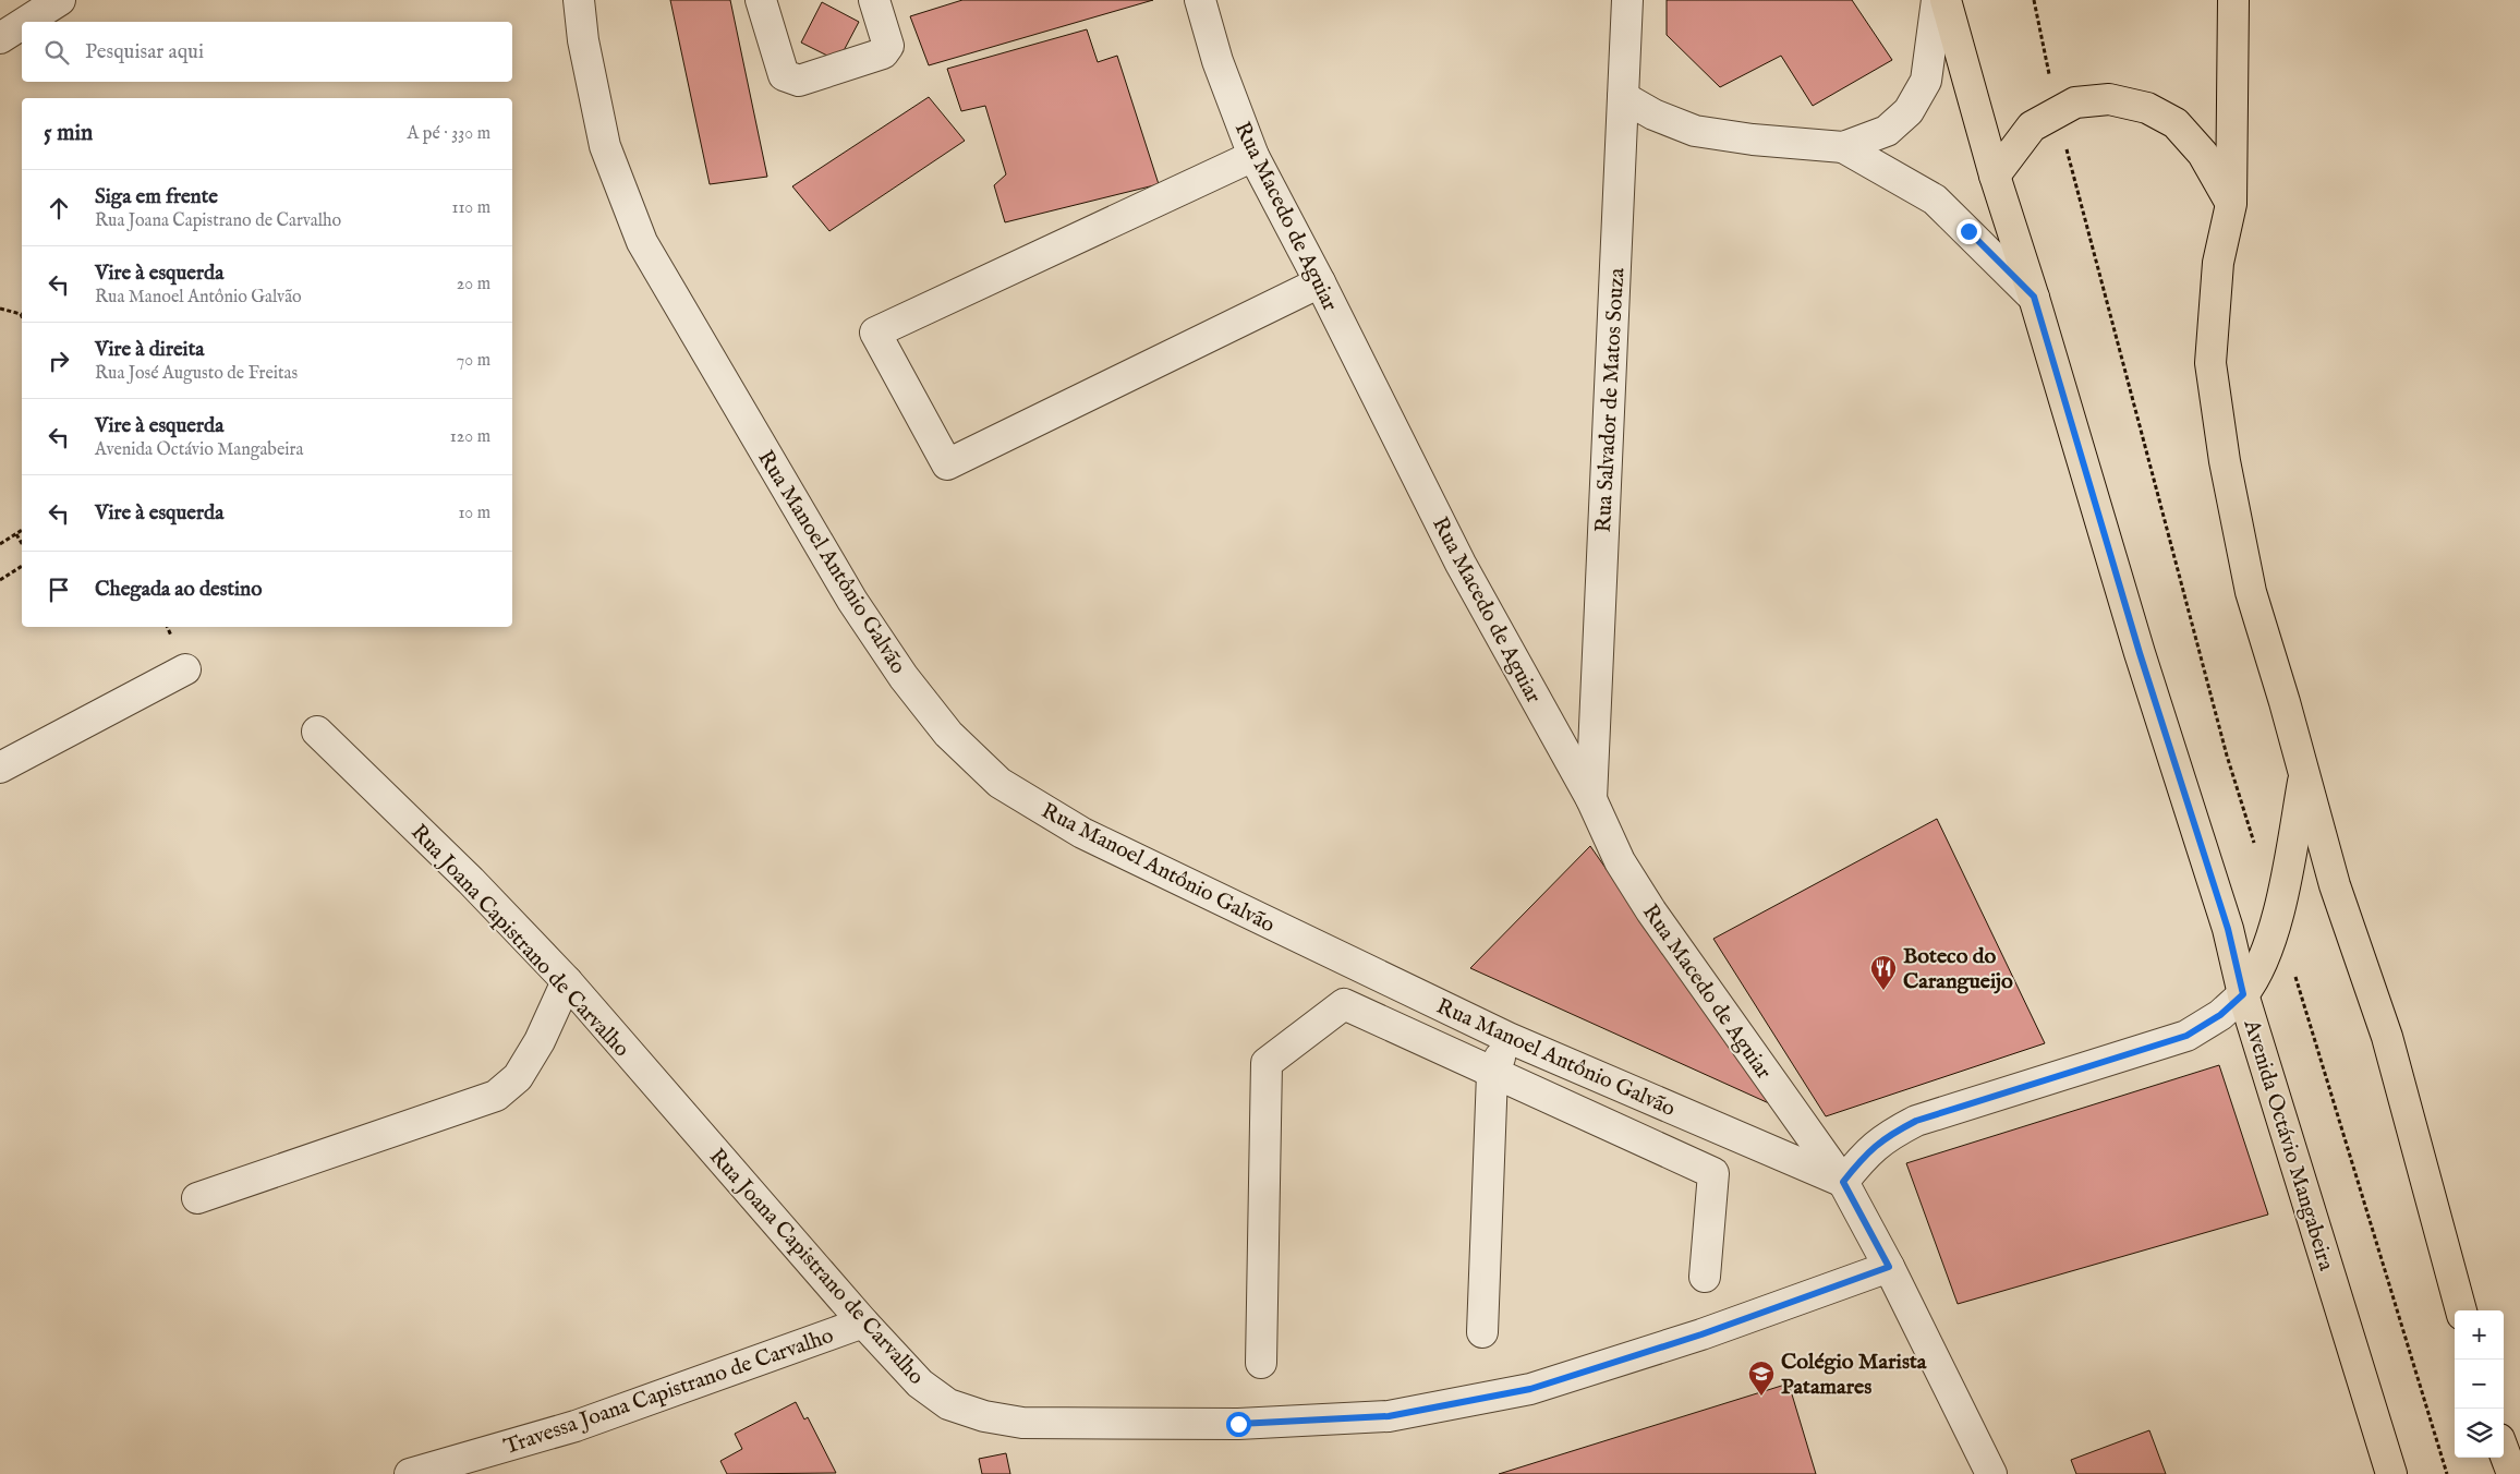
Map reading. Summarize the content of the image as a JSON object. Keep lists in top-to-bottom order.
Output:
{
  "streets": {
    "main road": ["Avenida Octávio Mangabeira"],
    "street": [
      "Rua Macedo de Aguiar",
      "Rua Salvador de Matos Souza",
      "Rua Manoel Antônio Galvão",
      "Rua Joana Capistrano de Carvalho",
      "Travessa Joana Capistrano de Carvalho"
    ]
  },
  "crossings": [
    ["Rua Macedo de Aguiar", "Rua Salvador de Matos Souza"],
    ["Rua Macedo de Aguiar", "Rua Manoel Antônio Galvão"],
    ["Rua Joana Capistrano de Carvalho", "Travessa Joana Capistrano de Carvalho"]
  ],
  "places": {
    "restaurant": ["Boteco do Carangueijo"],
    "school or university": ["Colégio Marista Patamares"]
  },
  "page": {
    "search": "Pesquisar aqui",
    "heading": ["5 min", "A pé · 330 m"],
    "list": [
      ["Siga em frente", "Rua Joana Capistrano de Carvalho", "110 m"],
      ["Vire à esquerda", "Rua Manoel Antônio Galvão", "20 m"],
      ["Vire à direita", "Rua José Augusto de Freitas", "70 m"],
      ["Vire à esquerda", "Avenida Octávio Mangabeira", "120 m"],
      ["Vire à esquerda", "10 m"],
      "Chegada ao destino"
    ],
    "map_buttons": ["+", "−"]
  }
}
